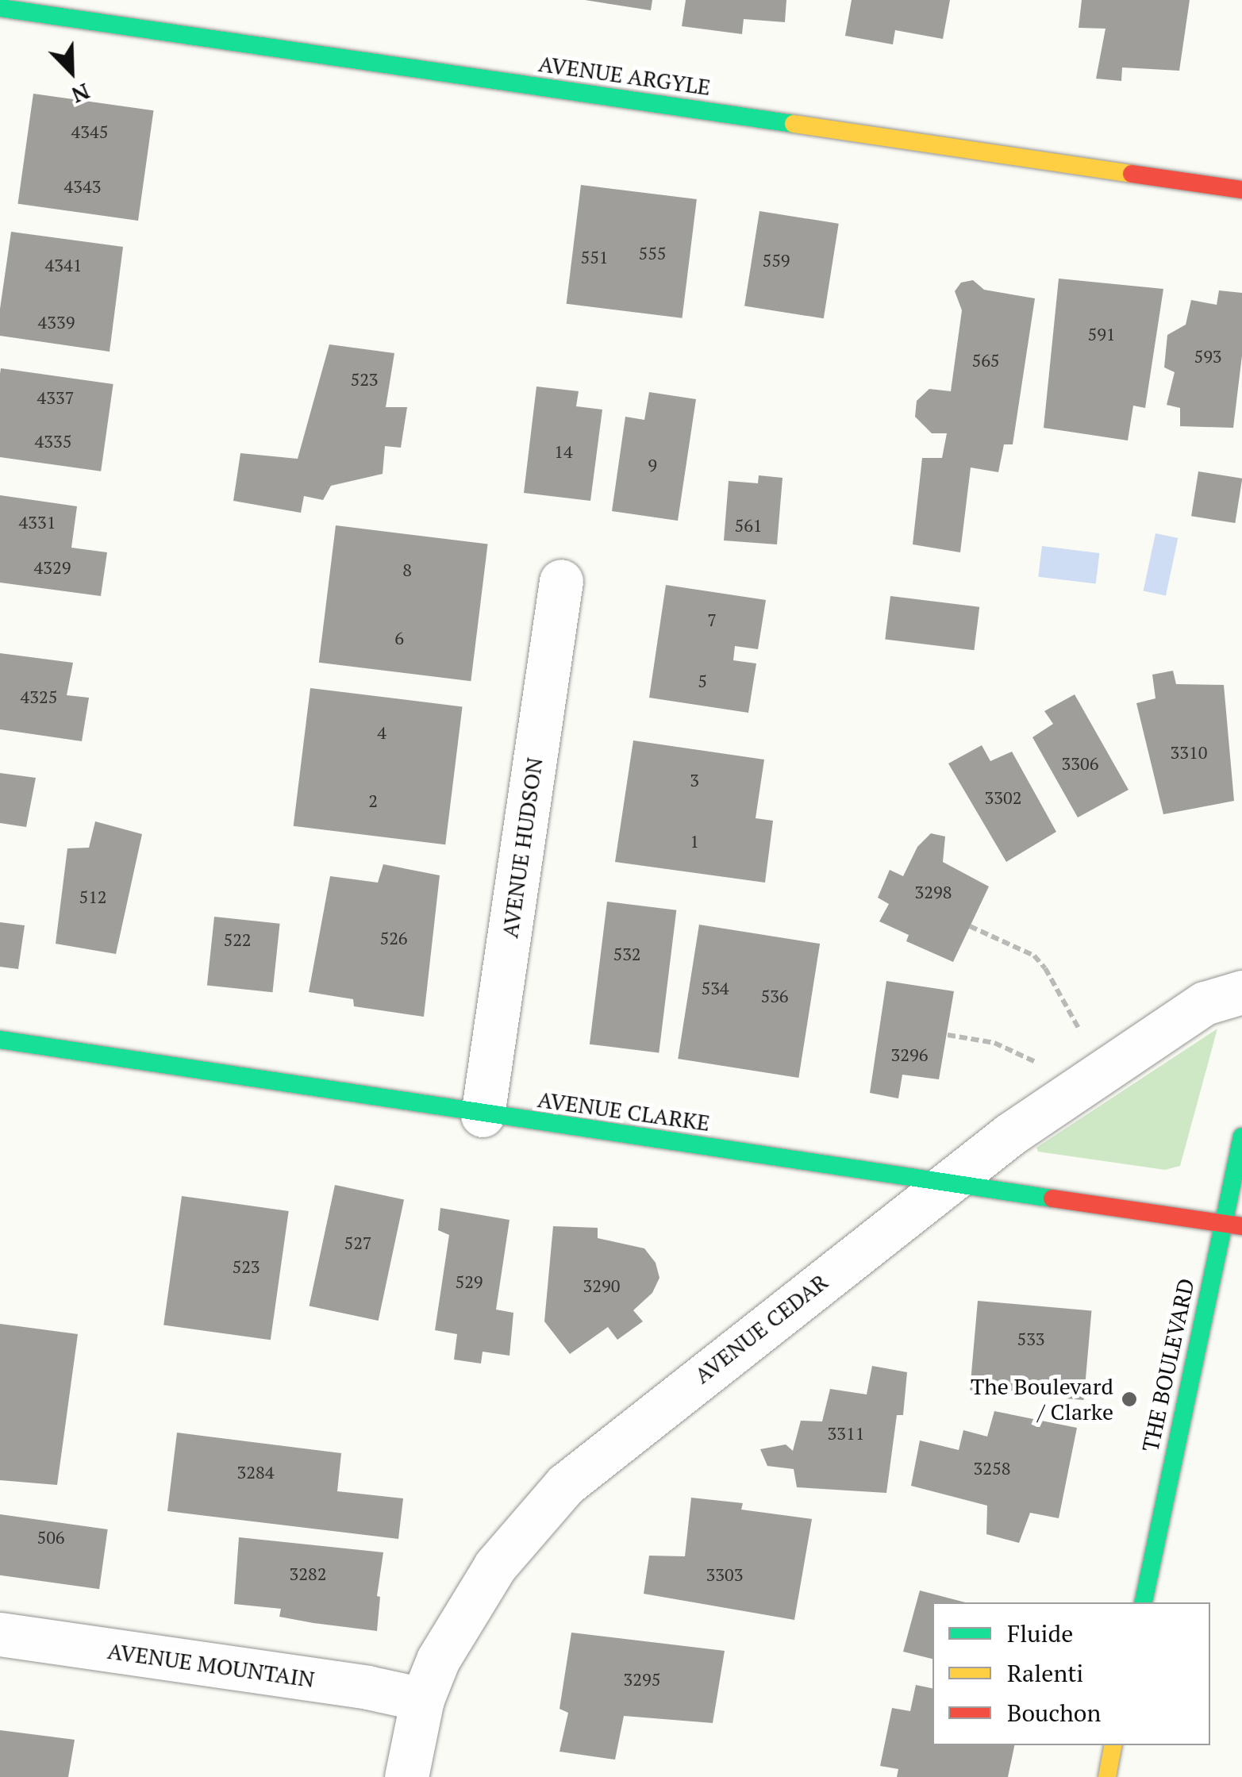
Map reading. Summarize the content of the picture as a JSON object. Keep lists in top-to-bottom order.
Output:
{
  "streets": {
    "street": [
      "AVENUE ARGYLE",
      "AVENUE HUDSON",
      "AVENUE CLARKE",
      "AVENUE CEDAR",
      "THE BOULEVARD",
      "AVENUE MOUNTAIN"
    ]
  },
  "crossings": [
    ["AVENUE HUDSON", "AVENUE CLARKE"],
    ["AVENUE CLARKE", "AVENUE CEDAR"],
    ["AVENUE CLARKE", "THE BOULEVARD"],
    ["AVENUE CEDAR", "AVENUE MOUNTAIN"]
  ],
  "places": ["The Boulevard / Clarke"],
  "house_numbers": [
    "4345",
    "4343",
    "555",
    "551",
    "559",
    "4341",
    "4339",
    "591",
    "593",
    "565",
    "523",
    "4337",
    "4335",
    "14",
    "9",
    "4331",
    "561",
    "4329",
    "8",
    "7",
    "6",
    "5",
    "4325",
    "4",
    "3310",
    "3306",
    "3",
    "3302",
    "2",
    "1",
    "3298",
    "512",
    "526",
    "522",
    "532",
    "534",
    "536",
    "3296",
    "527",
    "523",
    "529",
    "3290",
    "533",
    "3311",
    "3258",
    "3284",
    "506",
    "3282",
    "3303",
    "3295"
  ],
  "legend": ["Fluide", "Ralenti", "Bouchon"],
  "north": "bottom right"
}
